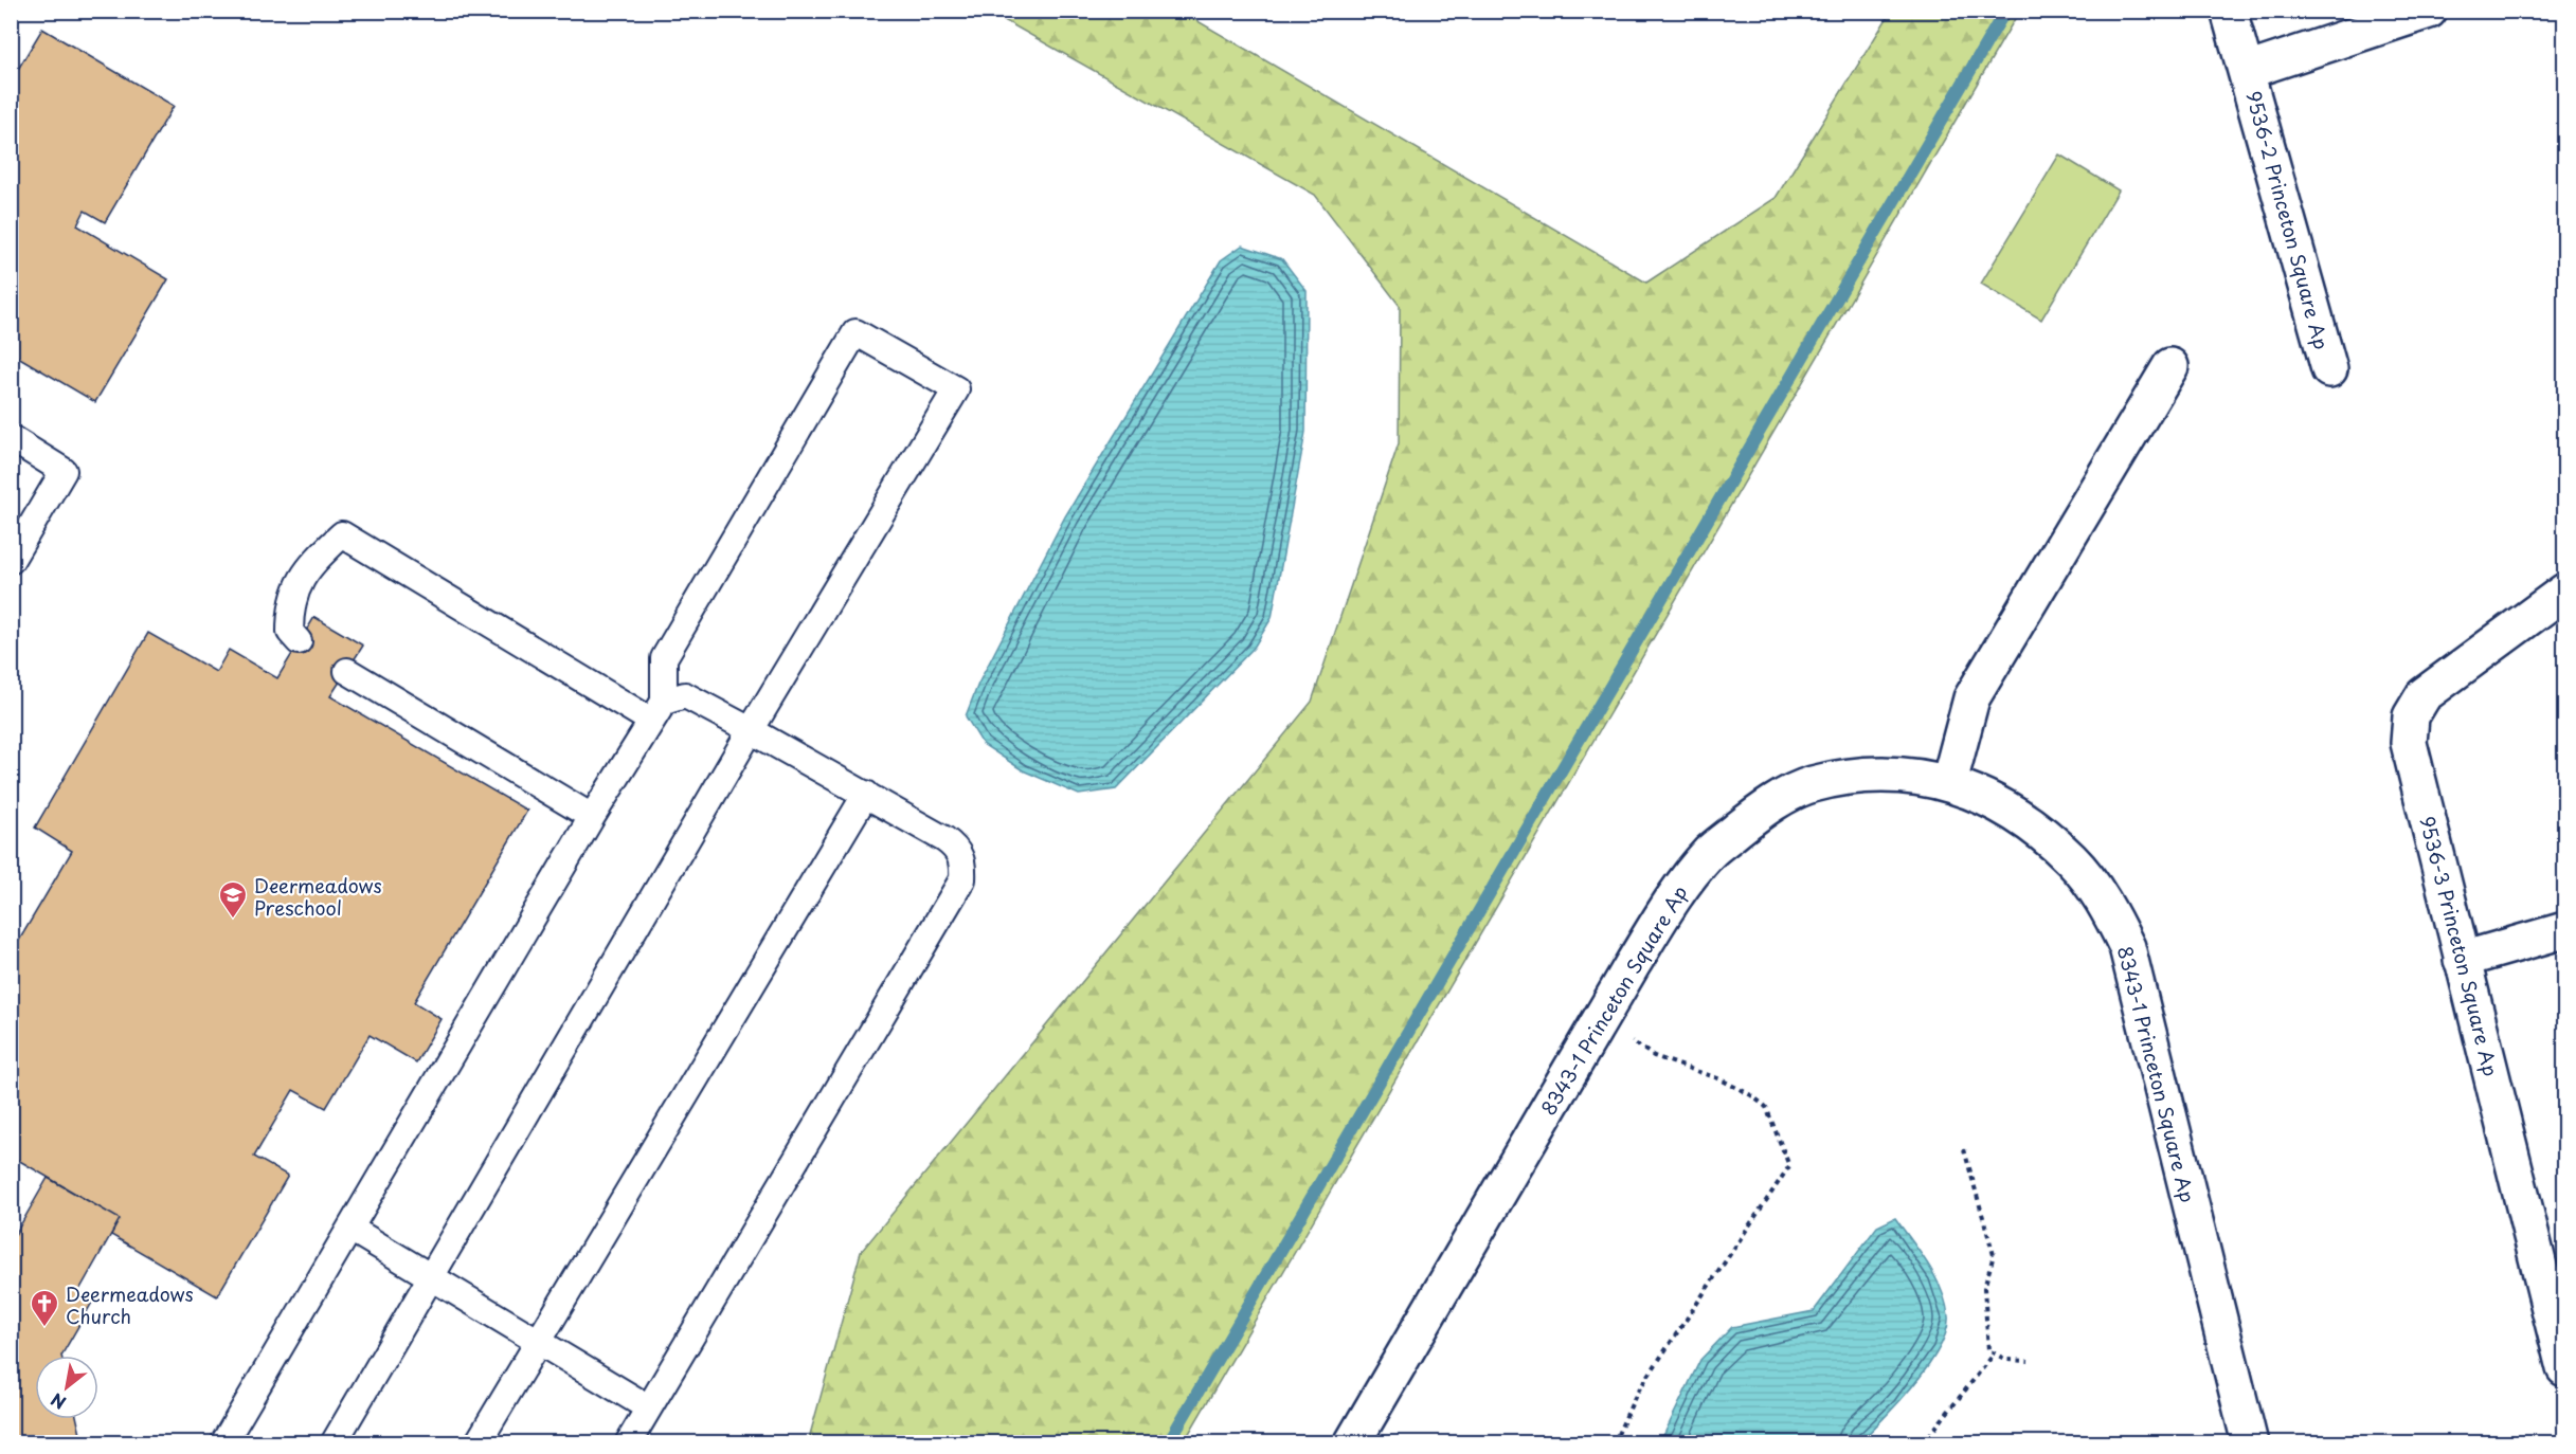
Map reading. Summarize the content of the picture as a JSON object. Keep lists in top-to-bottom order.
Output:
{
  "streets": {
    "street": ["9536-2 Princeton Square Ap", "9536-3 Princeton Square Ap", "8343-1 Princeton Square Ap"]
  },
  "places": {
    "school or university": ["Deermeadows Preschool"],
    "church": ["Deermeadows Church"]
  },
  "north": "bottom left"
}
